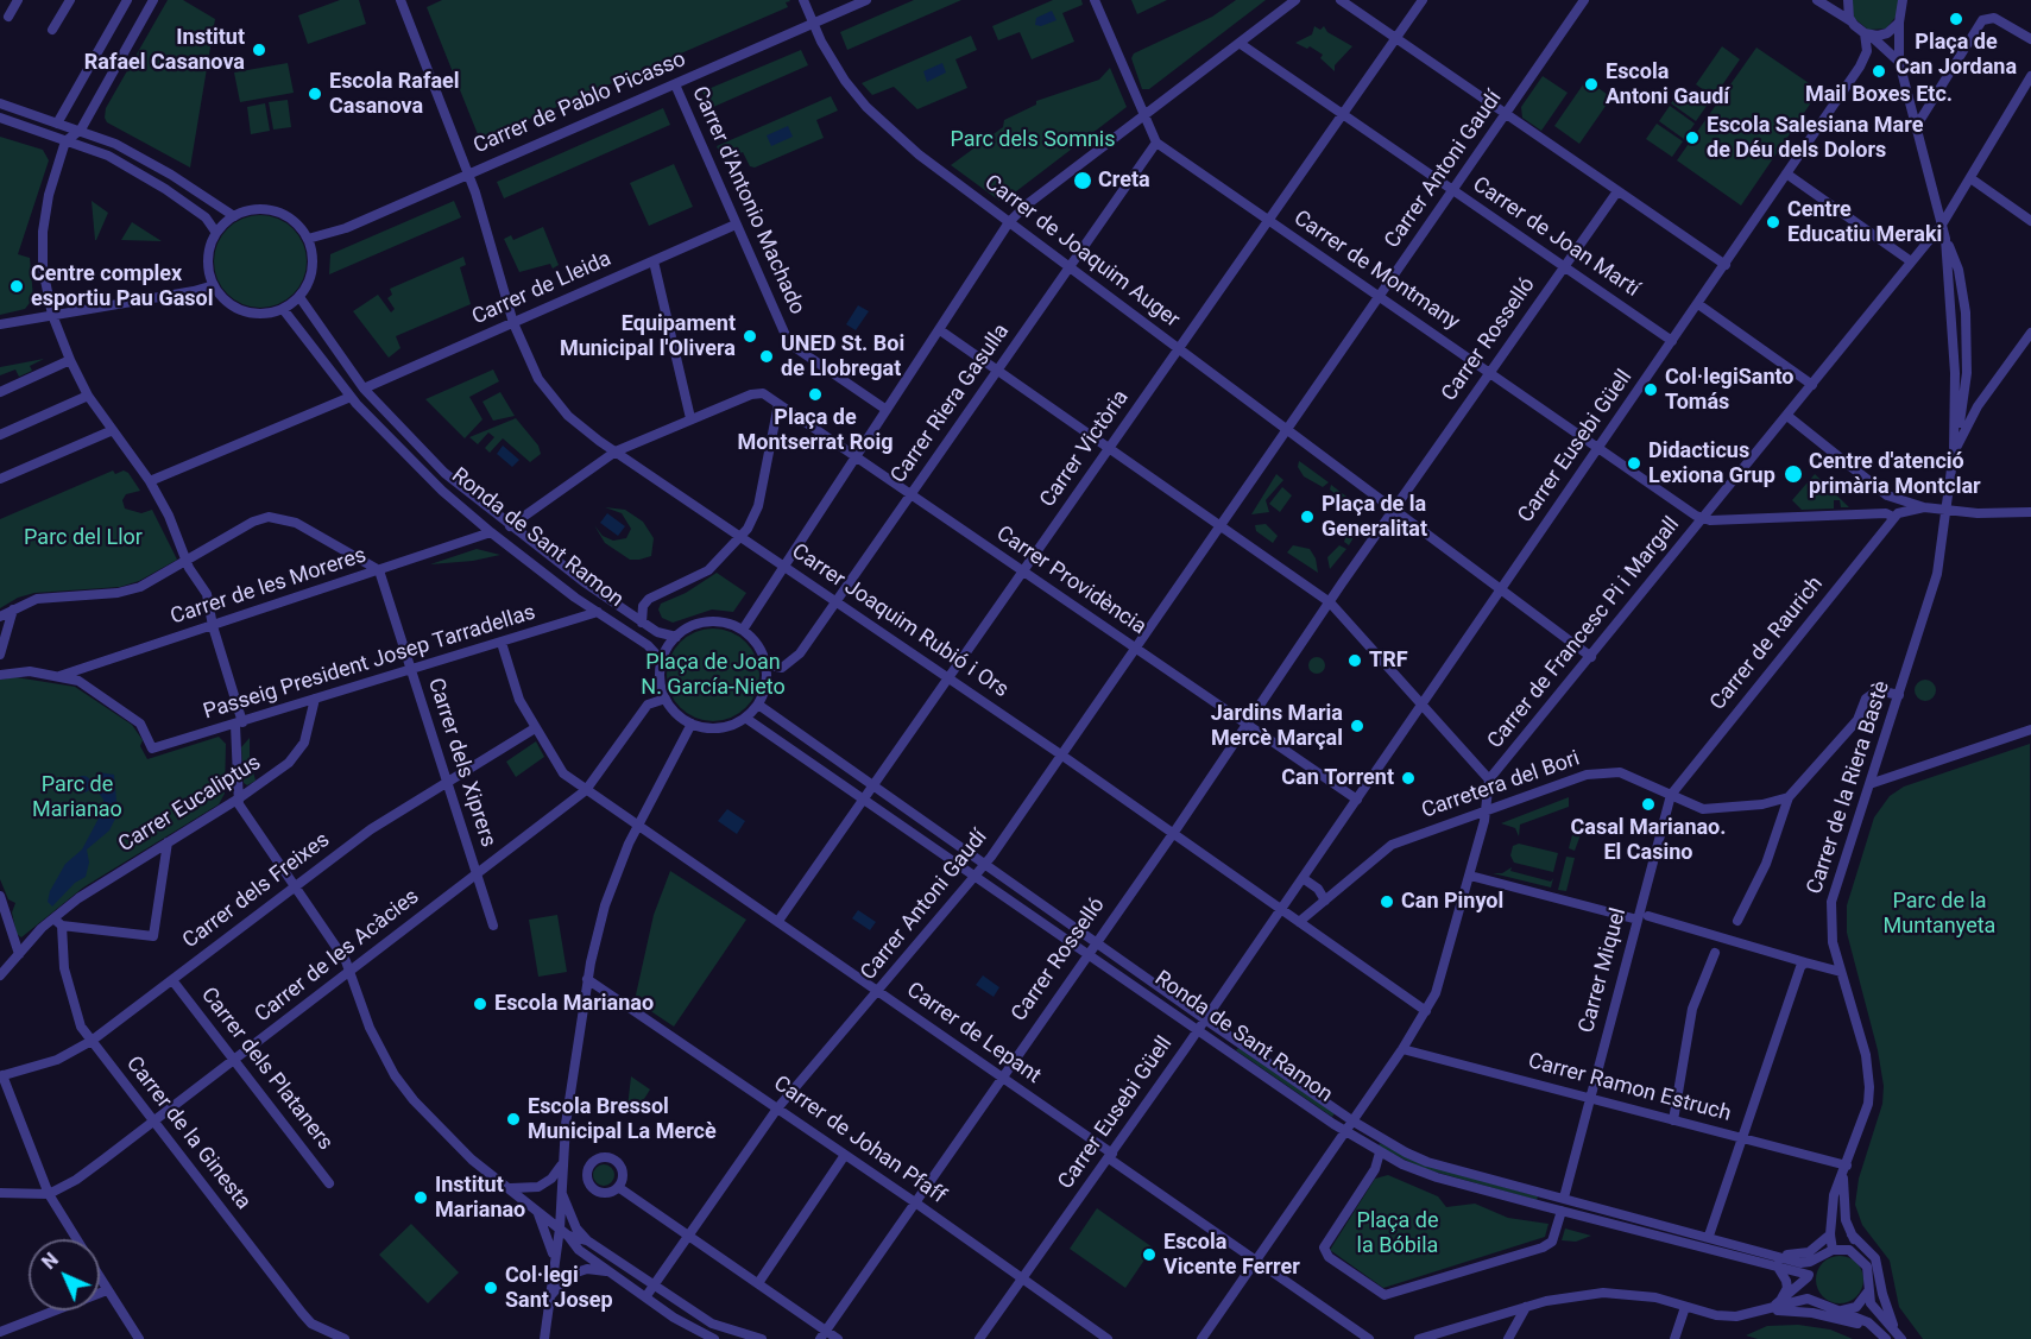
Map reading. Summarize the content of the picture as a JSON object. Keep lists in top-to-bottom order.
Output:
{
  "streets": {
    "street": [
      "Carrer de Pablo Picasso",
      "Carrer Antoni Gaudí",
      "Carrer d'Antonio Machado",
      "Carrer de Joan Martí",
      "Carrer de Joaquim Auger",
      "Carrer de Montmany",
      "Carrer de Lleida",
      "Carrer Rosselló",
      "Carrer Riera Gasulla",
      "Carrer Eusebi Güell",
      "Carrer Victòria",
      "Ronda de Sant Ramon",
      "Carrer Providència",
      "Carrer de les Moreres",
      "Carrer Joaquim Rubió i Ors",
      "Carrer de Francesc Pi i Margall",
      "Carrer de Raurich",
      "Passeig President Josep Tarradellas",
      "Carrer dels Xiprers",
      "Carretera del Bori",
      "Carrer de la Riera Bastè",
      "Carrer Eucaliptus",
      "Carrer dels Freixes",
      "Carrer de les Acàcies",
      "Carrer Miquel",
      "Carrer de Lepant",
      "Carrer dels Plataners",
      "Carrer Ramon Estruch",
      "Carrer de la Ginesta",
      "Carrer de Johan Pfaff"
    ]
  },
  "crossings": [
    ["Carrer de Pablo Picasso", "Carrer d'Antonio Machado"],
    ["Carrer de Pablo Picasso", "Carrer de Joaquim Auger"],
    ["Carrer de Pablo Picasso", "Ronda de Sant Ramon"],
    ["Carrer de Pablo Picasso", "Carrer Joaquim Rubió i Ors"],
    ["Carrer Antoni Gaudí", "Carrer de Joan Martí"],
    ["Carrer Antoni Gaudí", "Carrer de Joaquim Auger"],
    ["Carrer Antoni Gaudí", "Carrer de Montmany"],
    ["Carrer Antoni Gaudí", "Ronda de Sant Ramon"],
    ["Carrer Antoni Gaudí", "Carrer Providència"],
    ["Carrer Antoni Gaudí", "Carrer Joaquim Rubió i Ors"],
    ["Carrer Antoni Gaudí", "Carrer de Lepant"],
    ["Carrer Antoni Gaudí", "Carrer de Johan Pfaff"],
    ["Carrer d'Antonio Machado", "Carrer de Lleida"],
    ["Carrer de Joan Martí", "Carrer Rosselló"],
    ["Carrer de Joan Martí", "Carrer Eusebi Güell"],
    ["Carrer de Joan Martí", "Carrer Victòria"],
    ["Carrer de Joaquim Auger", "Carrer Riera Gasulla"],
    ["Carrer de Joaquim Auger", "Carrer Victòria"],
    ["Carrer de Montmany", "Carrer Rosselló"],
    ["Carrer de Montmany", "Carrer Riera Gasulla"],
    ["Carrer de Montmany", "Carrer Eusebi Güell"],
    ["Carrer de Montmany", "Carrer Victòria"],
    ["Carrer de Montmany", "Carrer de Francesc Pi i Margall"],
    ["Carrer de Lleida", "Ronda de Sant Ramon"],
    ["Carrer de Lleida", "Carrer Joaquim Rubió i Ors"],
    ["Carrer Rosselló", "Ronda de Sant Ramon"],
    ["Carrer Rosselló", "Carrer Providència"],
    ["Carrer Rosselló", "Carrer Joaquim Rubió i Ors"],
    ["Carrer Rosselló", "Carrer de Lepant"],
    ["Carrer Rosselló", "Carrer de Johan Pfaff"],
    ["Carrer Riera Gasulla", "Ronda de Sant Ramon"],
    ["Carrer Riera Gasulla", "Carrer Providència"],
    ["Carrer Riera Gasulla", "Carrer Joaquim Rubió i Ors"],
    ["Carrer Riera Gasulla", "Carrer de les Acàcies"],
    ["Carrer Eusebi Güell", "Ronda de Sant Ramon"],
    ["Carrer Eusebi Güell", "Carrer Providència"],
    ["Carrer Eusebi Güell", "Carrer Joaquim Rubió i Ors"],
    ["Carrer Eusebi Güell", "Carrer de Lepant"],
    ["Carrer Eusebi Güell", "Carrer de Johan Pfaff"],
    ["Carrer Victòria", "Ronda de Sant Ramon"],
    ["Carrer Victòria", "Carrer Providència"],
    ["Carrer Victòria", "Carrer Joaquim Rubió i Ors"],
    ["Carrer Victòria", "Carrer de Lepant"],
    ["Ronda de Sant Ramon", "Carrer de les Moreres"],
    ["Ronda de Sant Ramon", "Carrer de Francesc Pi i Margall"],
    ["Ronda de Sant Ramon", "Passeig President Josep Tarradellas"],
    ["Ronda de Sant Ramon", "Carrer de la Riera Bastè"],
    ["Ronda de Sant Ramon", "Carrer de les Acàcies"],
    ["Ronda de Sant Ramon", "Carrer Miquel"],
    ["Carrer de les Moreres", "Passeig President Josep Tarradellas"],
    ["Carrer de les Moreres", "Carrer dels Xiprers"],
    ["Carrer Joaquim Rubió i Ors", "Carrer de Francesc Pi i Margall"],
    ["Carrer Joaquim Rubió i Ors", "Carretera del Bori"],
    ["Carrer de Francesc Pi i Margall", "Carretera del Bori"],
    ["Carrer de Francesc Pi i Margall", "Carrer de la Riera Bastè"],
    ["Carrer de Francesc Pi i Margall", "Carrer de Lepant"],
    ["Carrer de Francesc Pi i Margall", "Carrer Ramon Estruch"],
    ["Carrer de Raurich", "Carretera del Bori"],
    ["Carrer de Raurich", "Carrer Miquel"],
    ["Passeig President Josep Tarradellas", "Carrer dels Xiprers"],
    ["Passeig President Josep Tarradellas", "Carrer Eucaliptus"],
    ["Passeig President Josep Tarradellas", "Carrer de Lepant"],
    ["Carrer dels Xiprers", "Carrer dels Freixes"],
    ["Carrer dels Xiprers", "Carrer de les Acàcies"],
    ["Carretera del Bori", "Carrer Miquel"],
    ["Carrer de la Riera Bastè", "Carrer Ramon Estruch"],
    ["Carrer Eucaliptus", "Carrer de la Ginesta"],
    ["Carrer dels Freixes", "Carrer de Lepant"],
    ["Carrer dels Freixes", "Carrer dels Plataners"],
    ["Carrer dels Freixes", "Carrer de la Ginesta"],
    ["Carrer de les Acàcies", "Carrer de Lepant"],
    ["Carrer de les Acàcies", "Carrer dels Plataners"],
    ["Carrer de les Acàcies", "Carrer de la Ginesta"],
    ["Carrer Miquel", "Carrer Ramon Estruch"]
  ],
  "parks": [
    "Parc dels Somnis",
    "Parc del Llor",
    "Plaça de Joan N. García-Nieto",
    "Parc de Marianao",
    "Parc de la Muntanyeta",
    "Plaça de la Bóbila"
  ],
  "places": [
    "Plaça de Can Jordana",
    "Institut Rafael Casanova",
    "Mail Boxes Etc.",
    "Escola Antoni Gaudí",
    "Escola Rafael Casanova",
    "Escola Salesiana Mare de Déu dels Dolors",
    "Creta",
    "Centre Educatiu Meraki",
    "Centre complex esportiu Pau Gasol",
    "Equipament Municipal l'Olivera",
    "UNED St. Boi de Llobregat",
    "Col·legiSanto Tomás",
    "Plaça de Montserrat Roig",
    "Didacticus Lexiona Grup",
    "Centre d'atenció primària Montclar",
    "Plaça de la Generalitat",
    "TRF",
    "Jardins Maria Mercè Marçal",
    "Can Torrent",
    "Casal Marianao. El Casino",
    "Can Pinyol",
    "Escola Marianao",
    "Escola Bressol Municipal La Mercè",
    "Institut Marianao",
    "Escola Vicente Ferrer",
    "Col·legi Sant Josep"
  ],
  "north": "top left"
}
